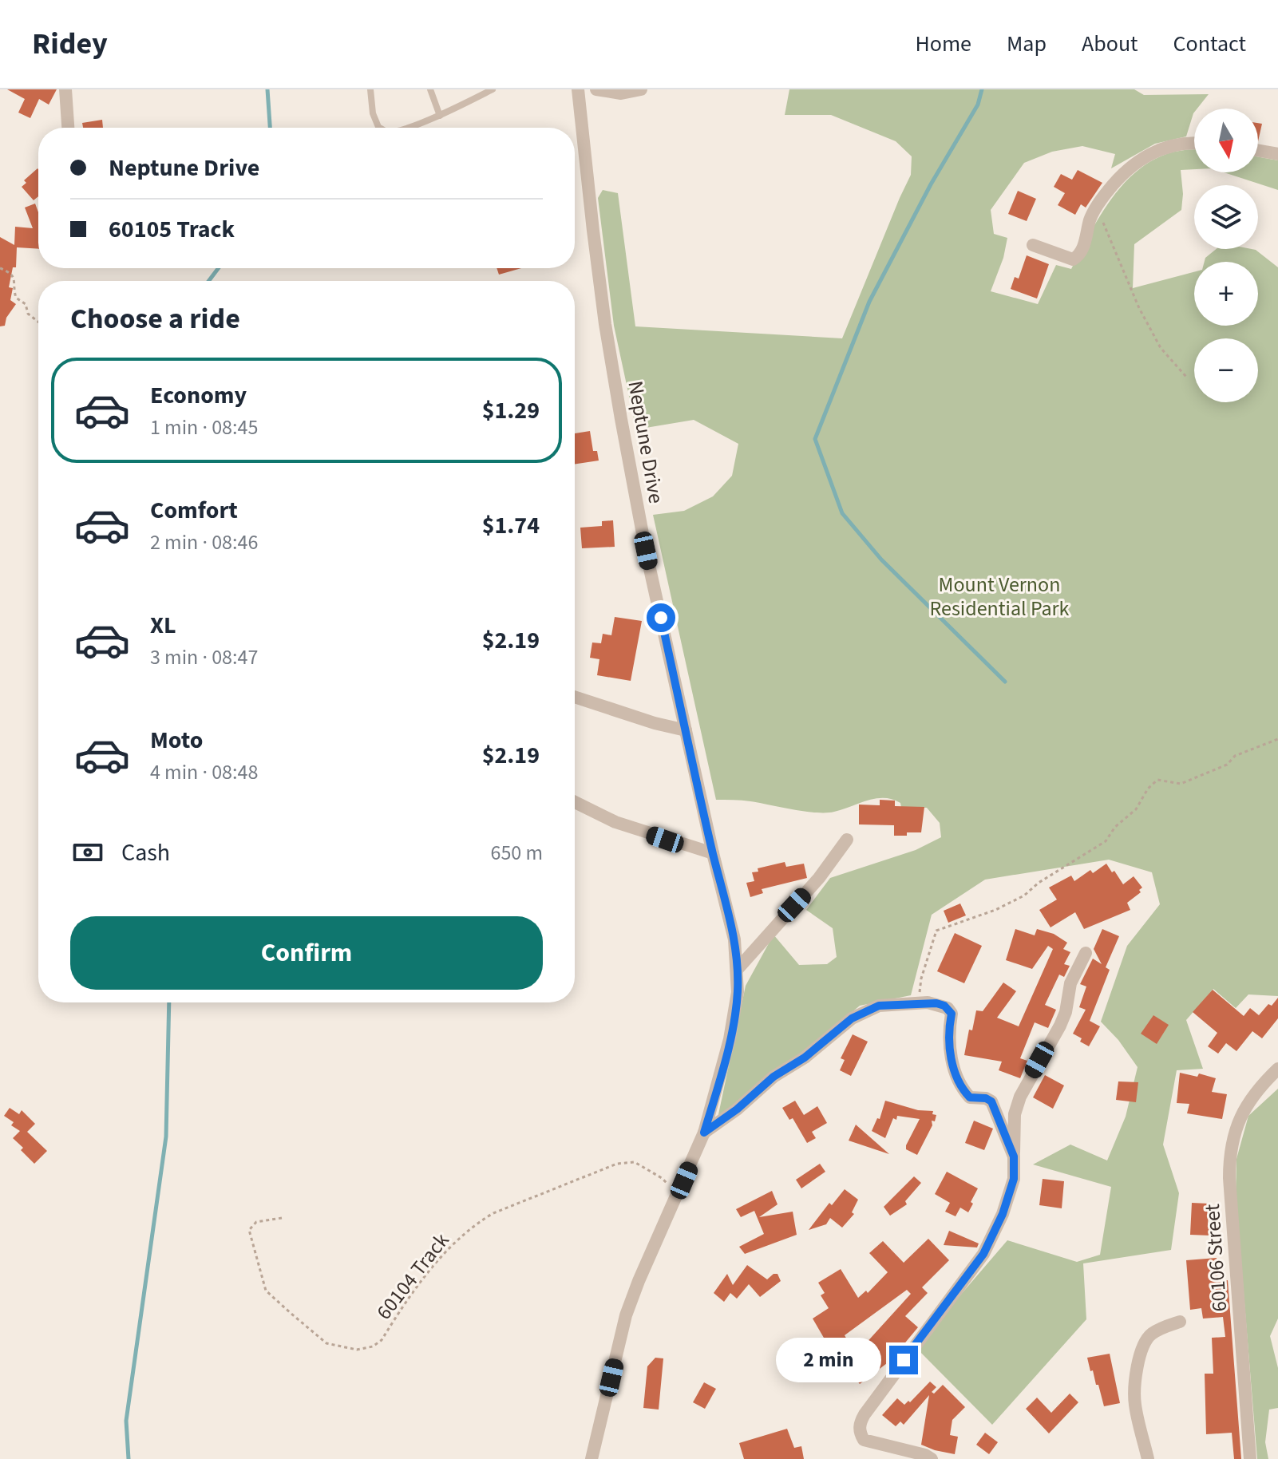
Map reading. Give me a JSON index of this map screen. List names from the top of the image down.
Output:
{
  "streets": {
    "street": ["Neptune Drive", "60106 Street"],
    "path": ["60104 Track"]
  },
  "crossings": [
    ["Neptune Drive", "60104 Track"]
  ],
  "parks": ["Mount Vernon Residential Park"],
  "north": "bottom",
  "page": {
    "header": "Ridey",
    "nav": [
      "Home",
      "Map",
      "About",
      "Contact"
    ],
    "map_buttons": ["+", "−"],
    "banner": ["Neptune Drive", "60105 Track"],
    "heading": "Choose a ride",
    "list": [
      {
        "name": "Economy",
        "note": "1 min · 08:45",
        "value": "$1.29"
      },
      {
        "name": "Comfort",
        "note": "2 min · 08:46",
        "value": "$1.74"
      },
      {
        "name": "XL",
        "note": "3 min · 08:47",
        "value": "$2.19"
      },
      {
        "name": "Moto",
        "note": "4 min · 08:48",
        "value": "$2.19"
      }
    ],
    "pay": ["Cash", "650 m"],
    "buttons": "Confirm",
    "bubble": "2 min"
  }
}
